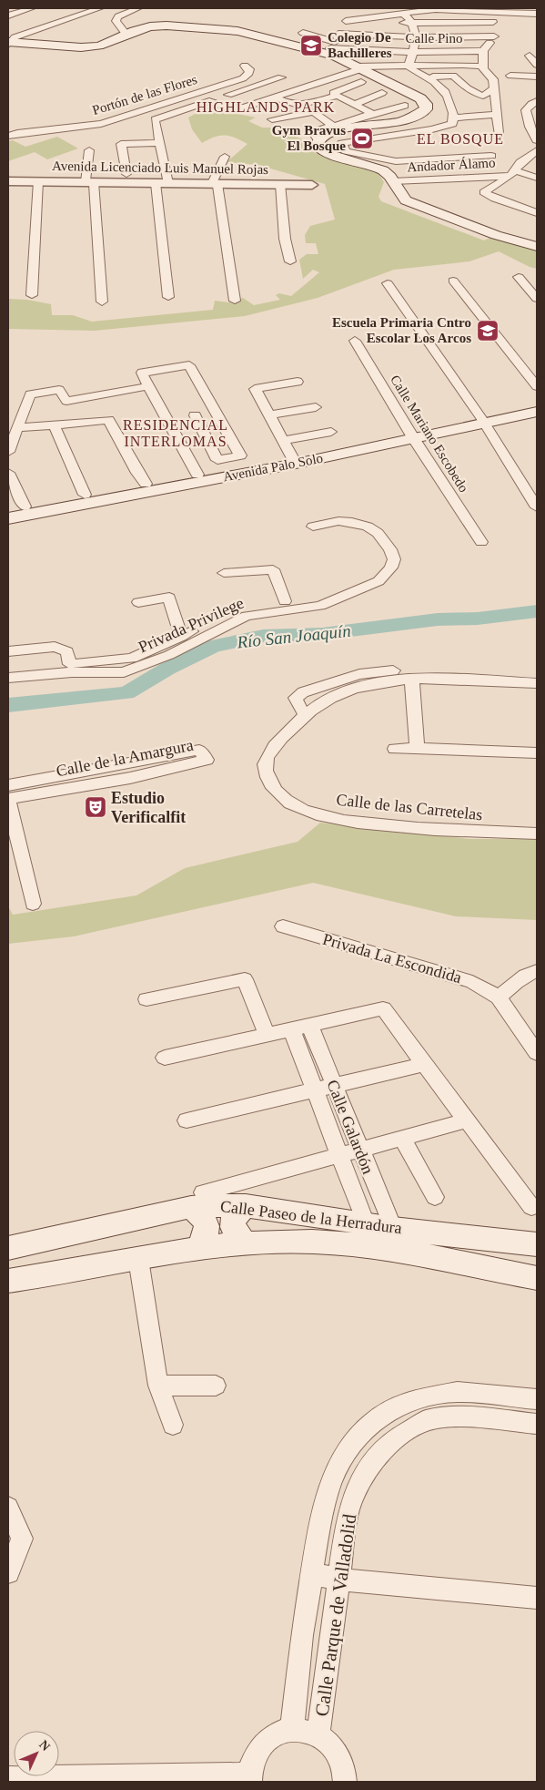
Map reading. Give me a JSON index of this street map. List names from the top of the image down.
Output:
{
  "streets": {
    "main road": ["Avenida Palo Solo", "Calle Paseo de la Herradura"],
    "street": [
      "Calle Pino",
      "Portón de las Flores",
      "Andador Álamo",
      "Avenida Licenciado Luis Manuel Rojas",
      "Calle Mariano Escobedo",
      "Privada Privilege",
      "Calle de la Amargura",
      "Calle de las Carretelas",
      "Privada La Escondida",
      "Calle Galardón",
      "Calle Parque de Valladolid"
    ]
  },
  "crossings": [
    ["Calle Mariano Escobedo", "Avenida Palo Solo"],
    ["Calle Galardón", "Calle Paseo de la Herradura"]
  ],
  "districts": ["HIGHLANDS PARK", "EL BOSQUE", "RESIDENCIAL INTERLOMAS"],
  "water": ["Río San Joaquín"],
  "places": {
    "school or university": ["Colegio De Bachilleres", "Escuela Primaria Cntro Escolar Los Arcos"],
    "sports": ["Gym Bravus El Bosque"],
    "theatre": ["Estudio Verificalfit"]
  },
  "north": "top right"
}
